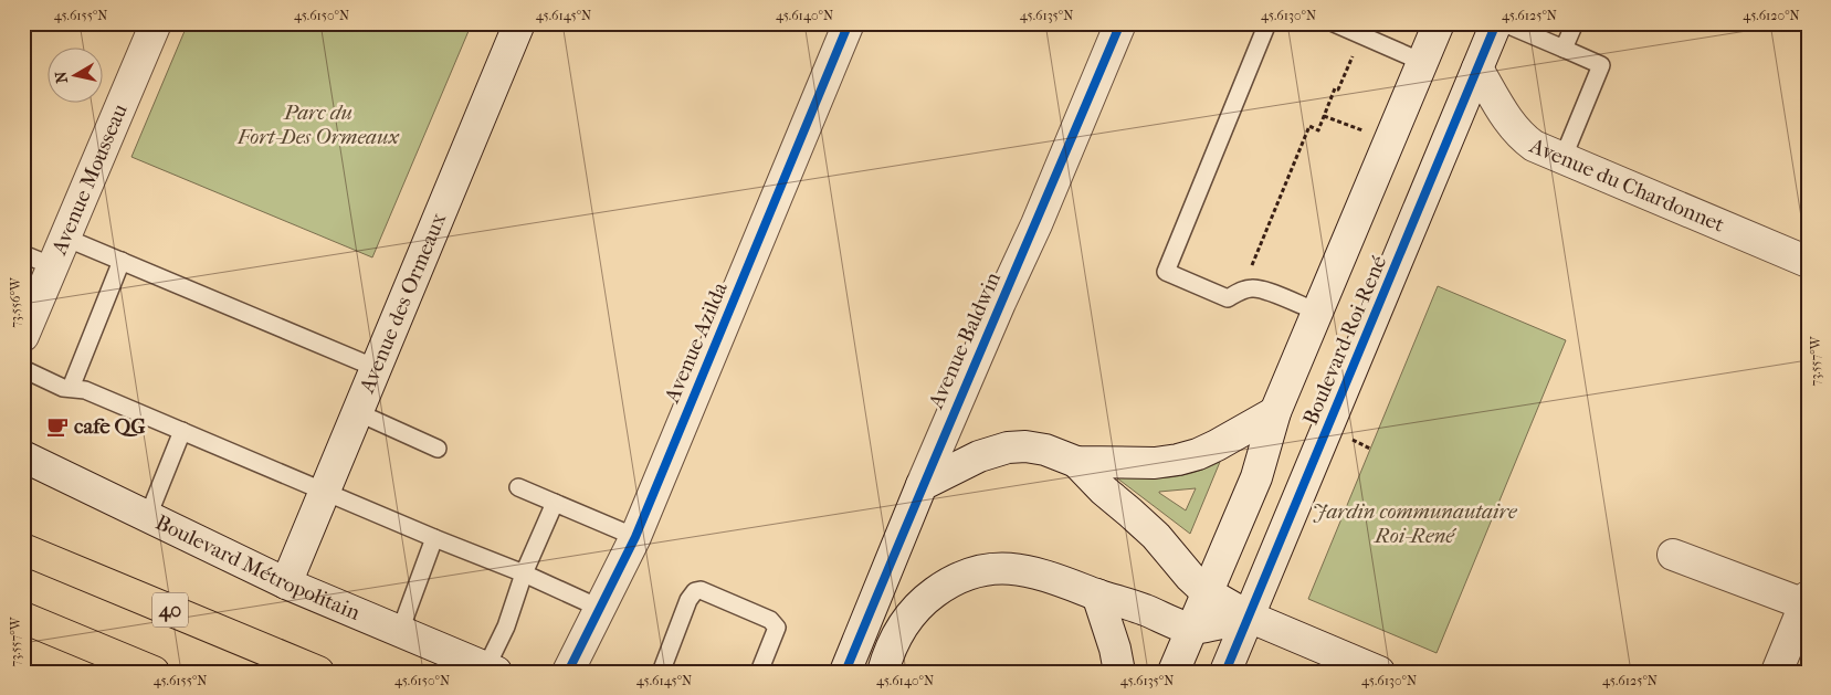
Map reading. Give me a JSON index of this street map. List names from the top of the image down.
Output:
{
  "streets": {
    "highway": ["40"],
    "street": [
      "Avenue Mousseau",
      "Avenue du Chardonnet",
      "Avenue des Ormeaux",
      "Avenue Baldwin",
      "Boulevard Roi-René",
      "Avenue Azilda",
      "Boulevard Métropolitain"
    ]
  },
  "crossings": [
    ["Avenue du Chardonnet", "Boulevard Roi-René"],
    ["Avenue des Ormeaux", "Boulevard Métropolitain"]
  ],
  "parks": ["Parc du Fort-Des Ormeaux", "Jardin communautaire Roi-René"],
  "places": {
    "cafe": ["cafe QG"]
  },
  "north": "left",
  "coordinates": [
    "45.6155°N",
    "45.6150°N",
    "45.6145°N",
    "45.6140°N",
    "45.6135°N",
    "45.6130°N",
    "45.6125°N",
    "45.6120°N",
    "73.556°W",
    "73.557°W"
  ]
}
